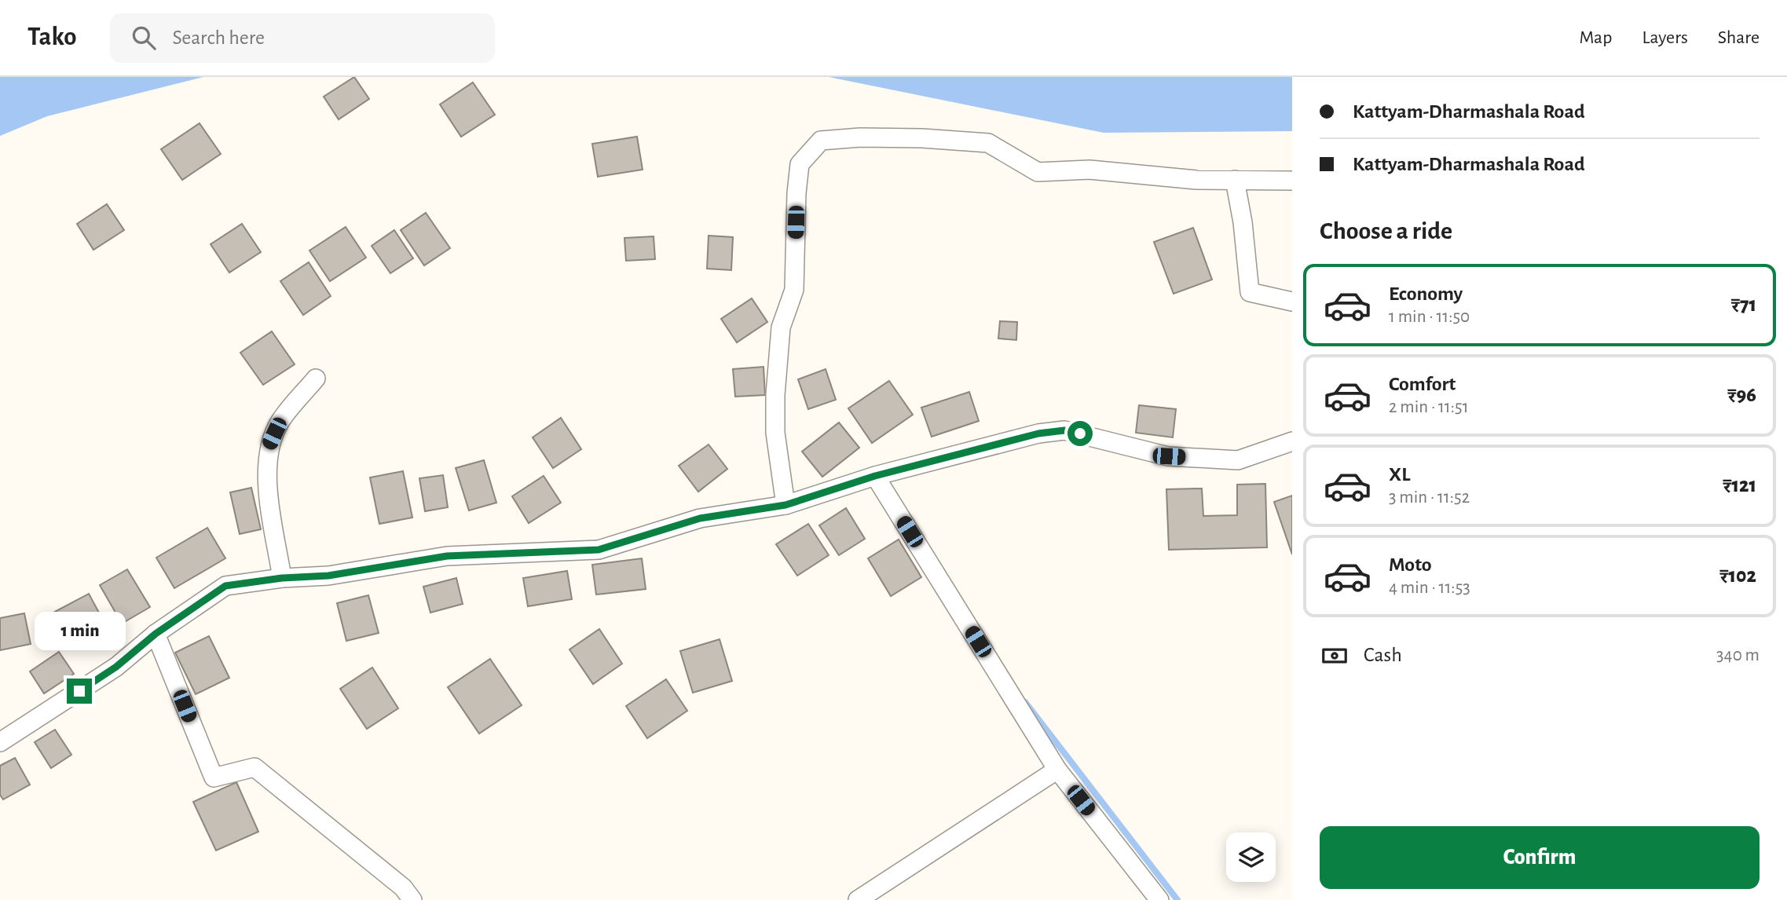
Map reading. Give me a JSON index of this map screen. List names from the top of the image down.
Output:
{
  "page": {
    "header": "Tako",
    "search": "Search here",
    "nav": ["Map", "Layers", "Share"],
    "banner": ["Kattyam-Dharmashala Road", "Kattyam-Dharmashala Road"],
    "heading": "Choose a ride",
    "list": [
      {
        "name": "Economy",
        "note": "1 min · 11:50",
        "value": "₹71"
      },
      {
        "name": "Comfort",
        "note": "2 min · 11:51",
        "value": "₹96"
      },
      {
        "name": "XL",
        "note": "3 min · 11:52",
        "value": "₹121"
      },
      {
        "name": "Moto",
        "note": "4 min · 11:53",
        "value": "₹102"
      }
    ],
    "bubble": "1 min",
    "pay": ["Cash", "340 m"],
    "buttons": "Confirm"
  }
}
